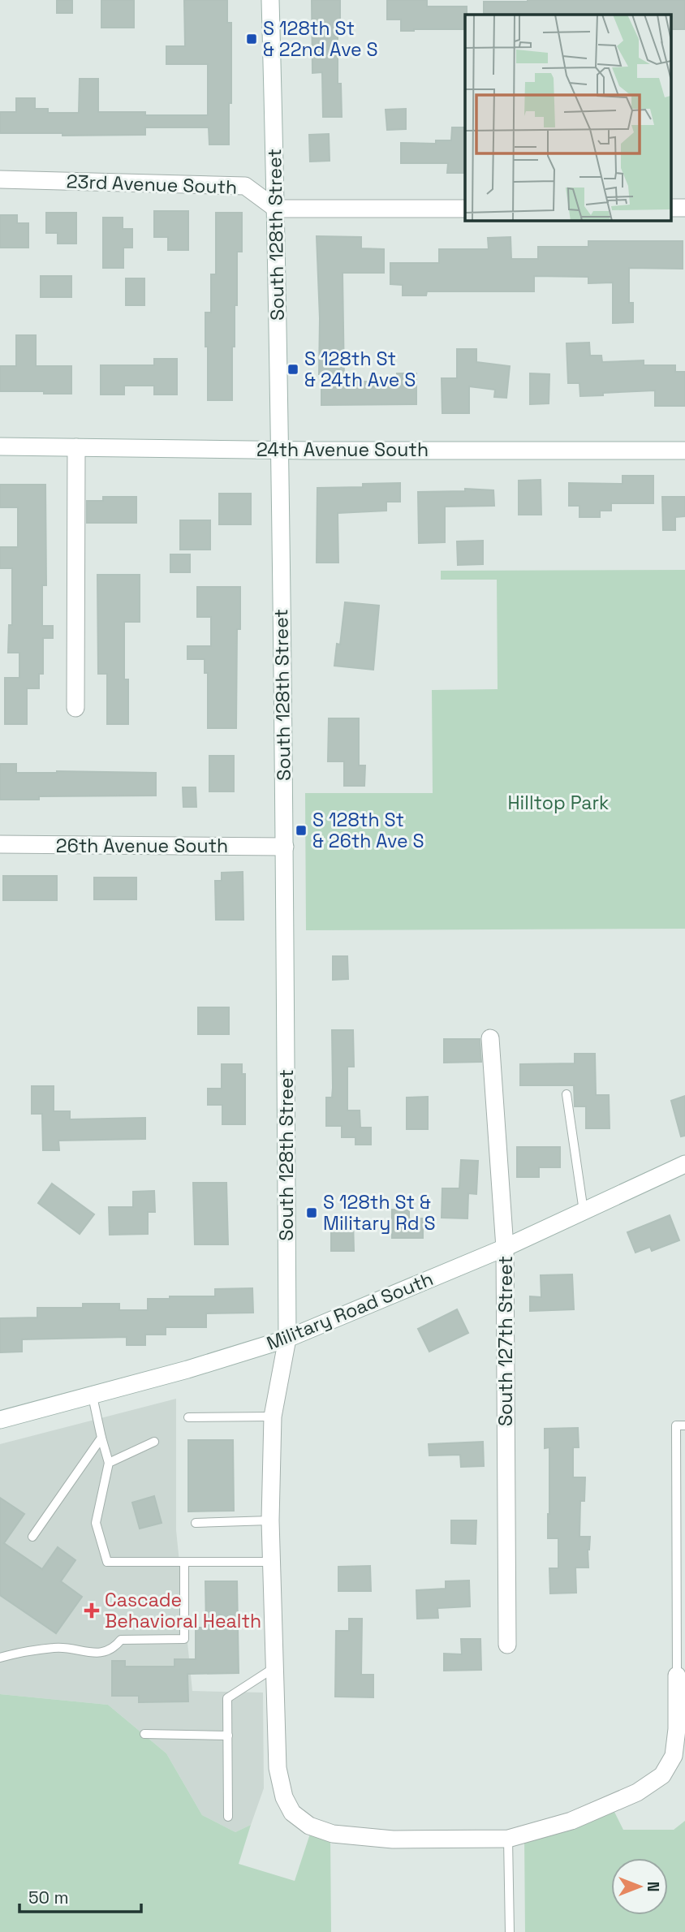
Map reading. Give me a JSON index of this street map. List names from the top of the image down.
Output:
{
  "streets": {
    "street": [
      "23rd Avenue South",
      "South 128th Street",
      "24th Avenue South",
      "26th Avenue South",
      "Military Road South",
      "South 127th Street"
    ]
  },
  "crossings": [
    ["23rd Avenue South", "South 128th Street"],
    ["South 128th Street", "24th Avenue South"],
    ["South 128th Street", "26th Avenue South"],
    ["South 128th Street", "Military Road South"],
    ["Military Road South", "South 127th Street"]
  ],
  "parks": ["Hilltop Park"],
  "places": {
    "transit": [
      "S 128th St & 22nd Ave S",
      "S 128th St & 24th Ave S",
      "S 128th St & 26th Ave S",
      "S 128th St & Military Rd S"
    ],
    "health": ["Cascade Behavioral Health"]
  },
  "scale_bar": "50 m",
  "north": "right"
}
